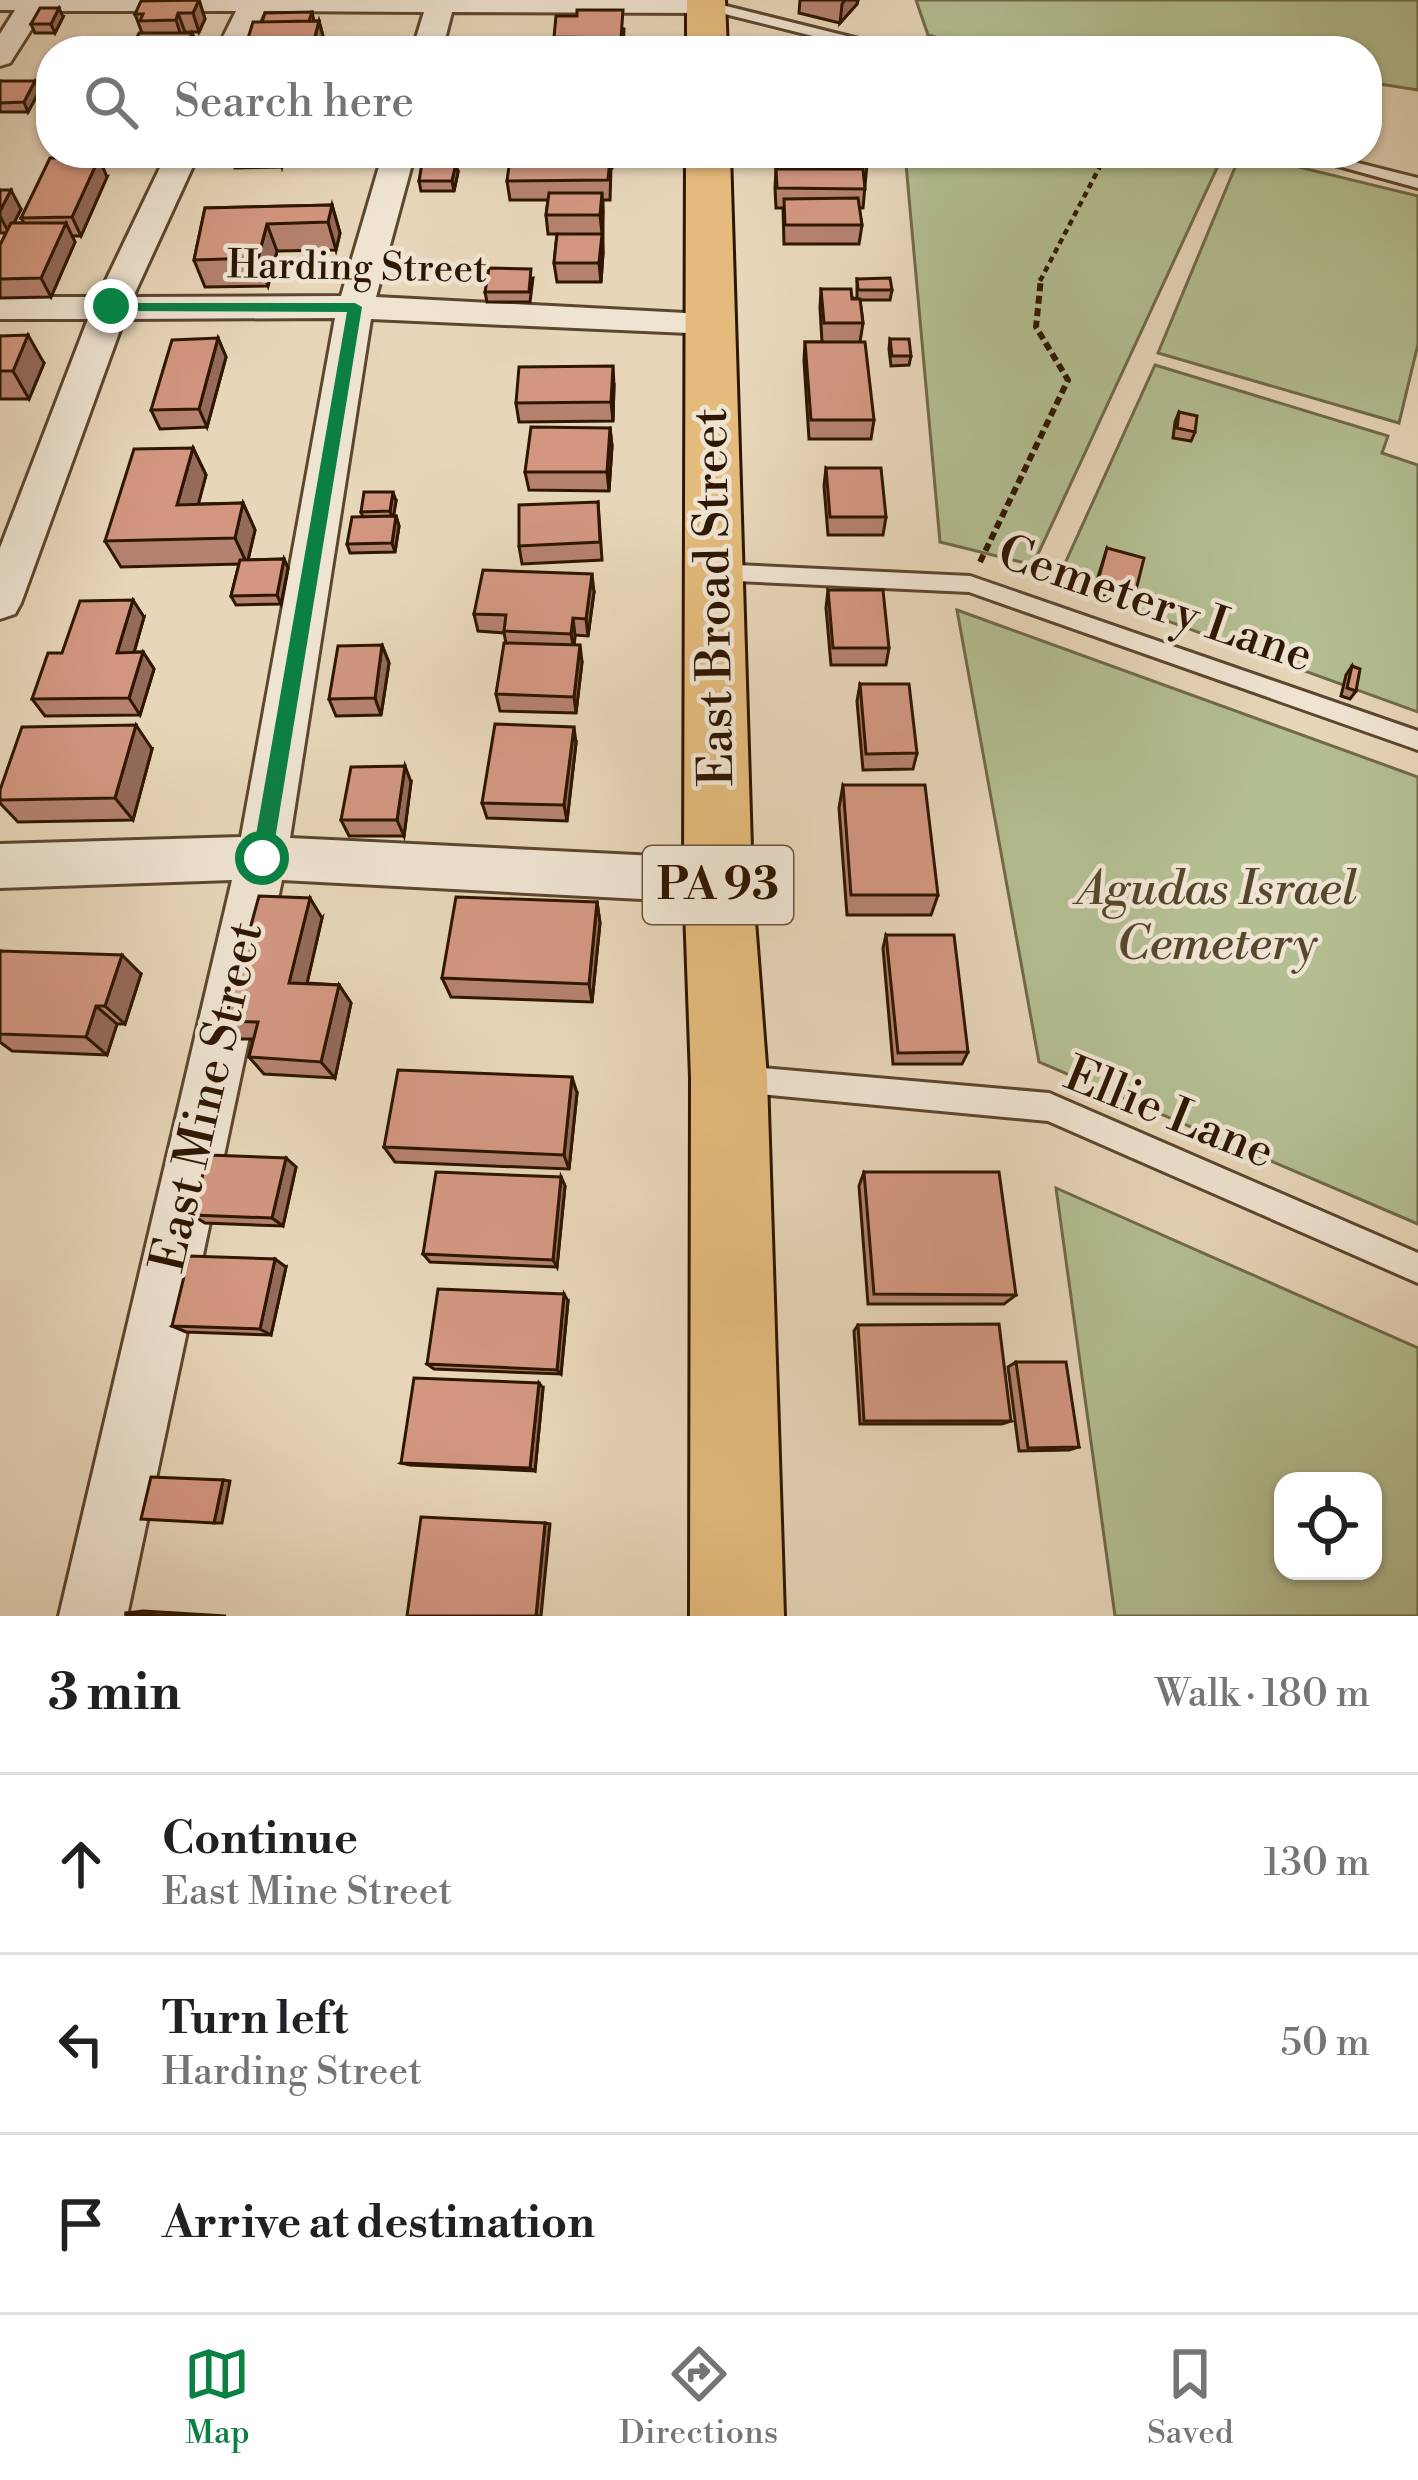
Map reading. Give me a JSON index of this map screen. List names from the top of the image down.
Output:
{
  "streets": {
    "highway": ["East Broad Street", "PA 93"],
    "street": ["Harding Street", "East Mine Street"],
    "lane": ["Cemetery Lane", "Ellie Lane"]
  },
  "crossings": [
    ["Harding Street", "East Broad Street"],
    ["Harding Street", "East Mine Street"],
    ["East Broad Street", "Cemetery Lane"],
    ["East Broad Street", "Ellie Lane"]
  ],
  "parks": ["Agudas Israel Cemetery"],
  "page": {
    "search": "Search here",
    "heading": ["3 min", "Walk · 180 m"],
    "list": [
      ["Continue", "East Mine Street", "130 m"],
      ["Turn left", "Harding Street", "50 m"],
      "Arrive at destination"
    ],
    "nav": ["Map", "Directions", "Saved"]
  }
}
